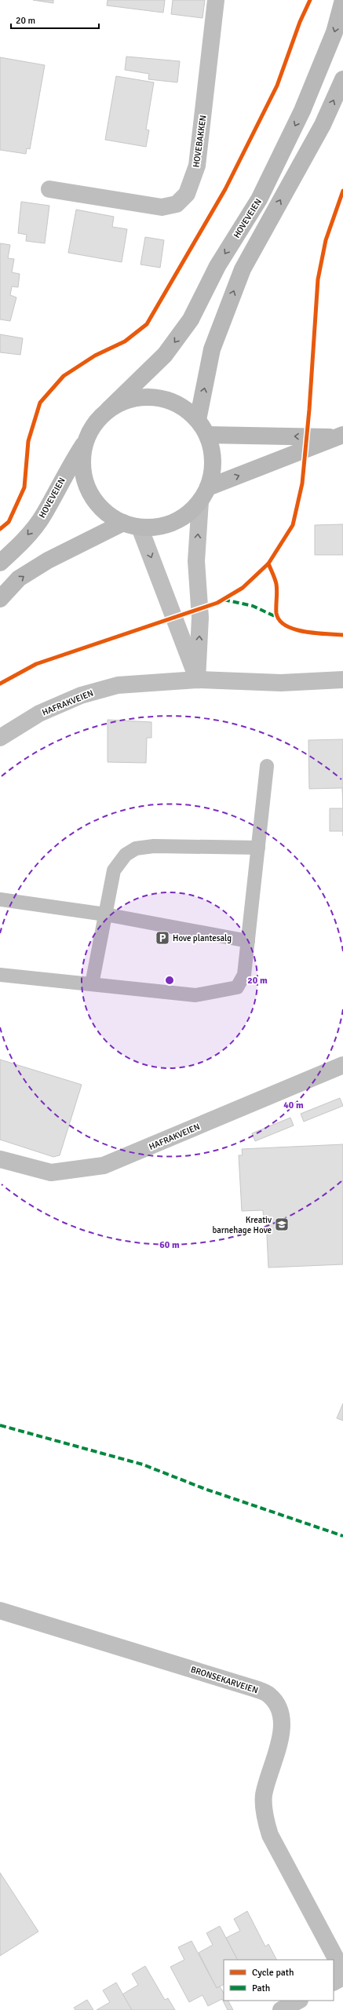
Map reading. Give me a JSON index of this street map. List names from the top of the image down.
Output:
{
  "streets": {
    "main road": ["HOVEVEIEN"],
    "street": ["HOVEBAKKEN", "HAFRAKVEIEN", "BRONSEKARVEIEN"]
  },
  "places": {
    "parking": ["Hove plantesalg"],
    "school or university": ["Kreativ barnehage Hove"]
  },
  "legend": ["Cycle path", "Path"],
  "scale_bar": "20 m",
  "rings": ["20 m", "40 m", "60 m"]
}
